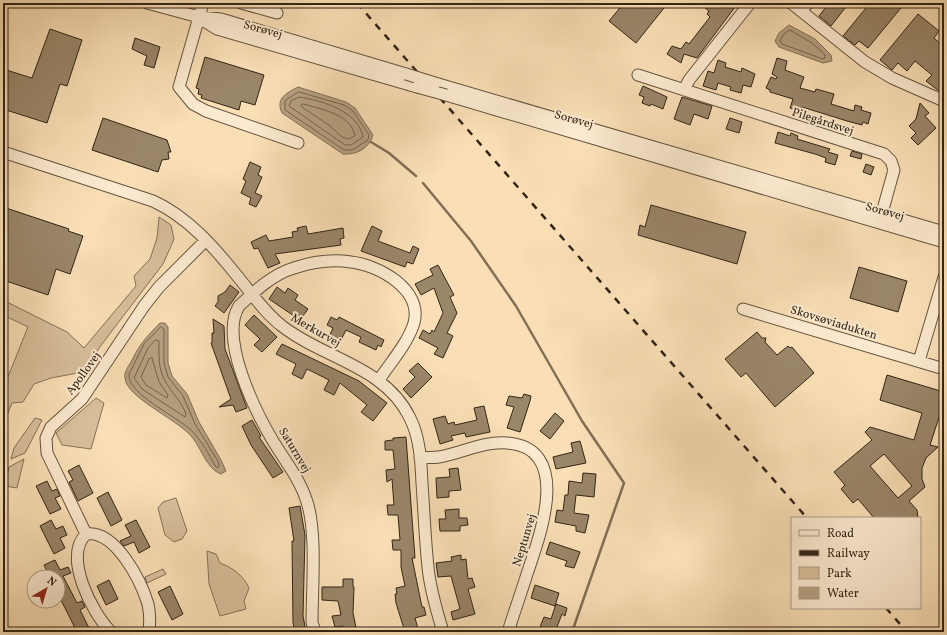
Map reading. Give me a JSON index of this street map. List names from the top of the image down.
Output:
{
  "streets": {
    "street": [
      "Sorøvej",
      "Pilegårdsvej",
      "Skovsøviadukten",
      "Merkurvej",
      "Apollovej",
      "Saturnvej",
      "Neptunvej"
    ]
  },
  "crossings": [
    ["Sorøvej", "Pilegårdsvej"],
    ["Merkurvej", "Apollovej"],
    ["Merkurvej", "Saturnvej"],
    ["Merkurvej", "Neptunvej"]
  ],
  "legend": [
    "Road",
    "Railway",
    "Park",
    "Water"
  ],
  "north": "top right"
}
